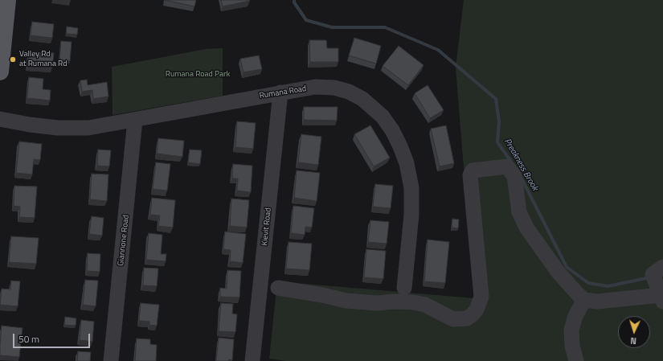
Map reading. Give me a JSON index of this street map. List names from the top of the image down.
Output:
{
  "streets": {
    "street": ["Rumana Road", "Kievit Road", "Giannone Road"]
  },
  "crossings": [
    ["Rumana Road", "Kievit Road"],
    ["Rumana Road", "Giannone Road"]
  ],
  "water": ["Preakness Brook"],
  "parks": ["Rumana Road Park"],
  "places": ["Valley Rd at Rumana Rd"],
  "scale_bar": "50 m",
  "north": "bottom"
}
